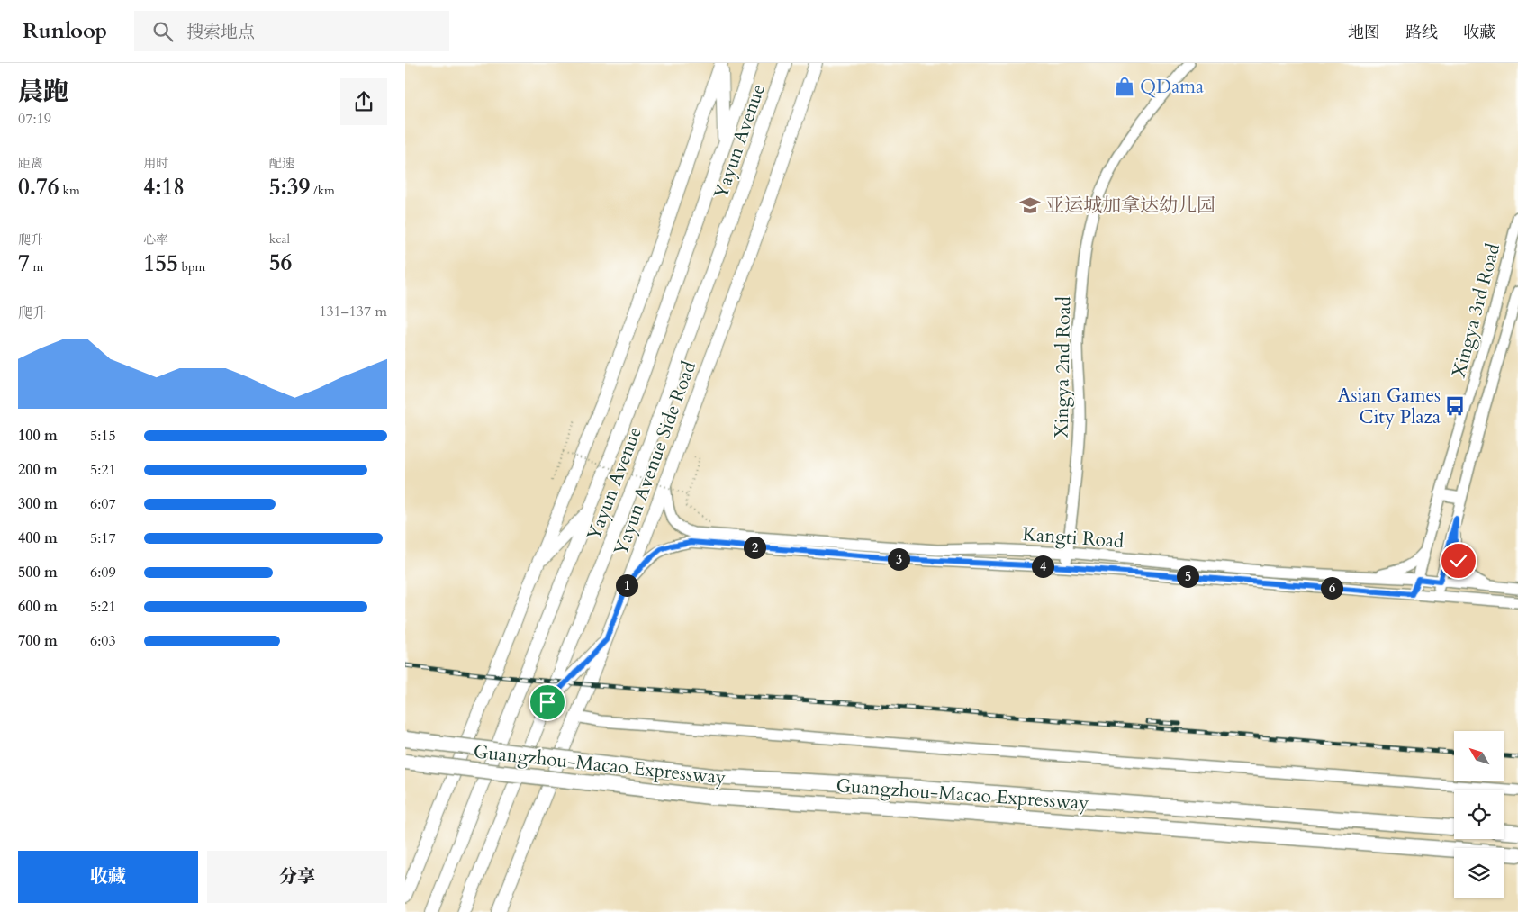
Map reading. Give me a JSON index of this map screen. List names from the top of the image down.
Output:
{
  "streets": {
    "highway": ["Guangzhou-Macao Expressway"],
    "main road": ["Yayun Avenue", "Yayun Avenue Side Road"],
    "street": ["Xingya 3rd Road", "Xingya 2nd Road", "Kangti Road"]
  },
  "crossings": [
    ["Xingya 3rd Road", "Kangti Road"],
    ["Xingya 2nd Road", "Kangti Road"],
    ["Yayun Avenue Side Road", "Kangti Road"]
  ],
  "places": {
    "shop": ["QDama"],
    "school or university": ["亚运城加拿达幼儿园"],
    "bus stop": ["Asian Games City Plaza"]
  },
  "north": "top left",
  "page": {
    "header": "Runloop",
    "search": "搜索地点",
    "nav": ["地图", "路线", "收藏"],
    "heading": ["晨跑", "07:19"],
    "stats": [
      ["距离", "0.76 km"],
      ["用时", "4:18"],
      ["配速", "5:39 /km"],
      ["爬升", "7 m"],
      ["心率", "155 bpm"],
      ["kcal", "56"]
    ],
    "chart": ["爬升", "131–137 m"],
    "list": [
      {
        "name": "100 m",
        "note": "5:15"
      },
      {
        "name": "200 m",
        "note": "5:21"
      },
      {
        "name": "300 m",
        "note": "6:07"
      },
      {
        "name": "400 m",
        "note": "5:17"
      },
      {
        "name": "500 m",
        "note": "6:09"
      },
      {
        "name": "600 m",
        "note": "5:21"
      },
      {
        "name": "700 m",
        "note": "6:03"
      }
    ],
    "pins": [
      "2",
      "3",
      "4",
      "5",
      "1",
      "6"
    ],
    "buttons": ["收藏", "分享"]
  }
}
